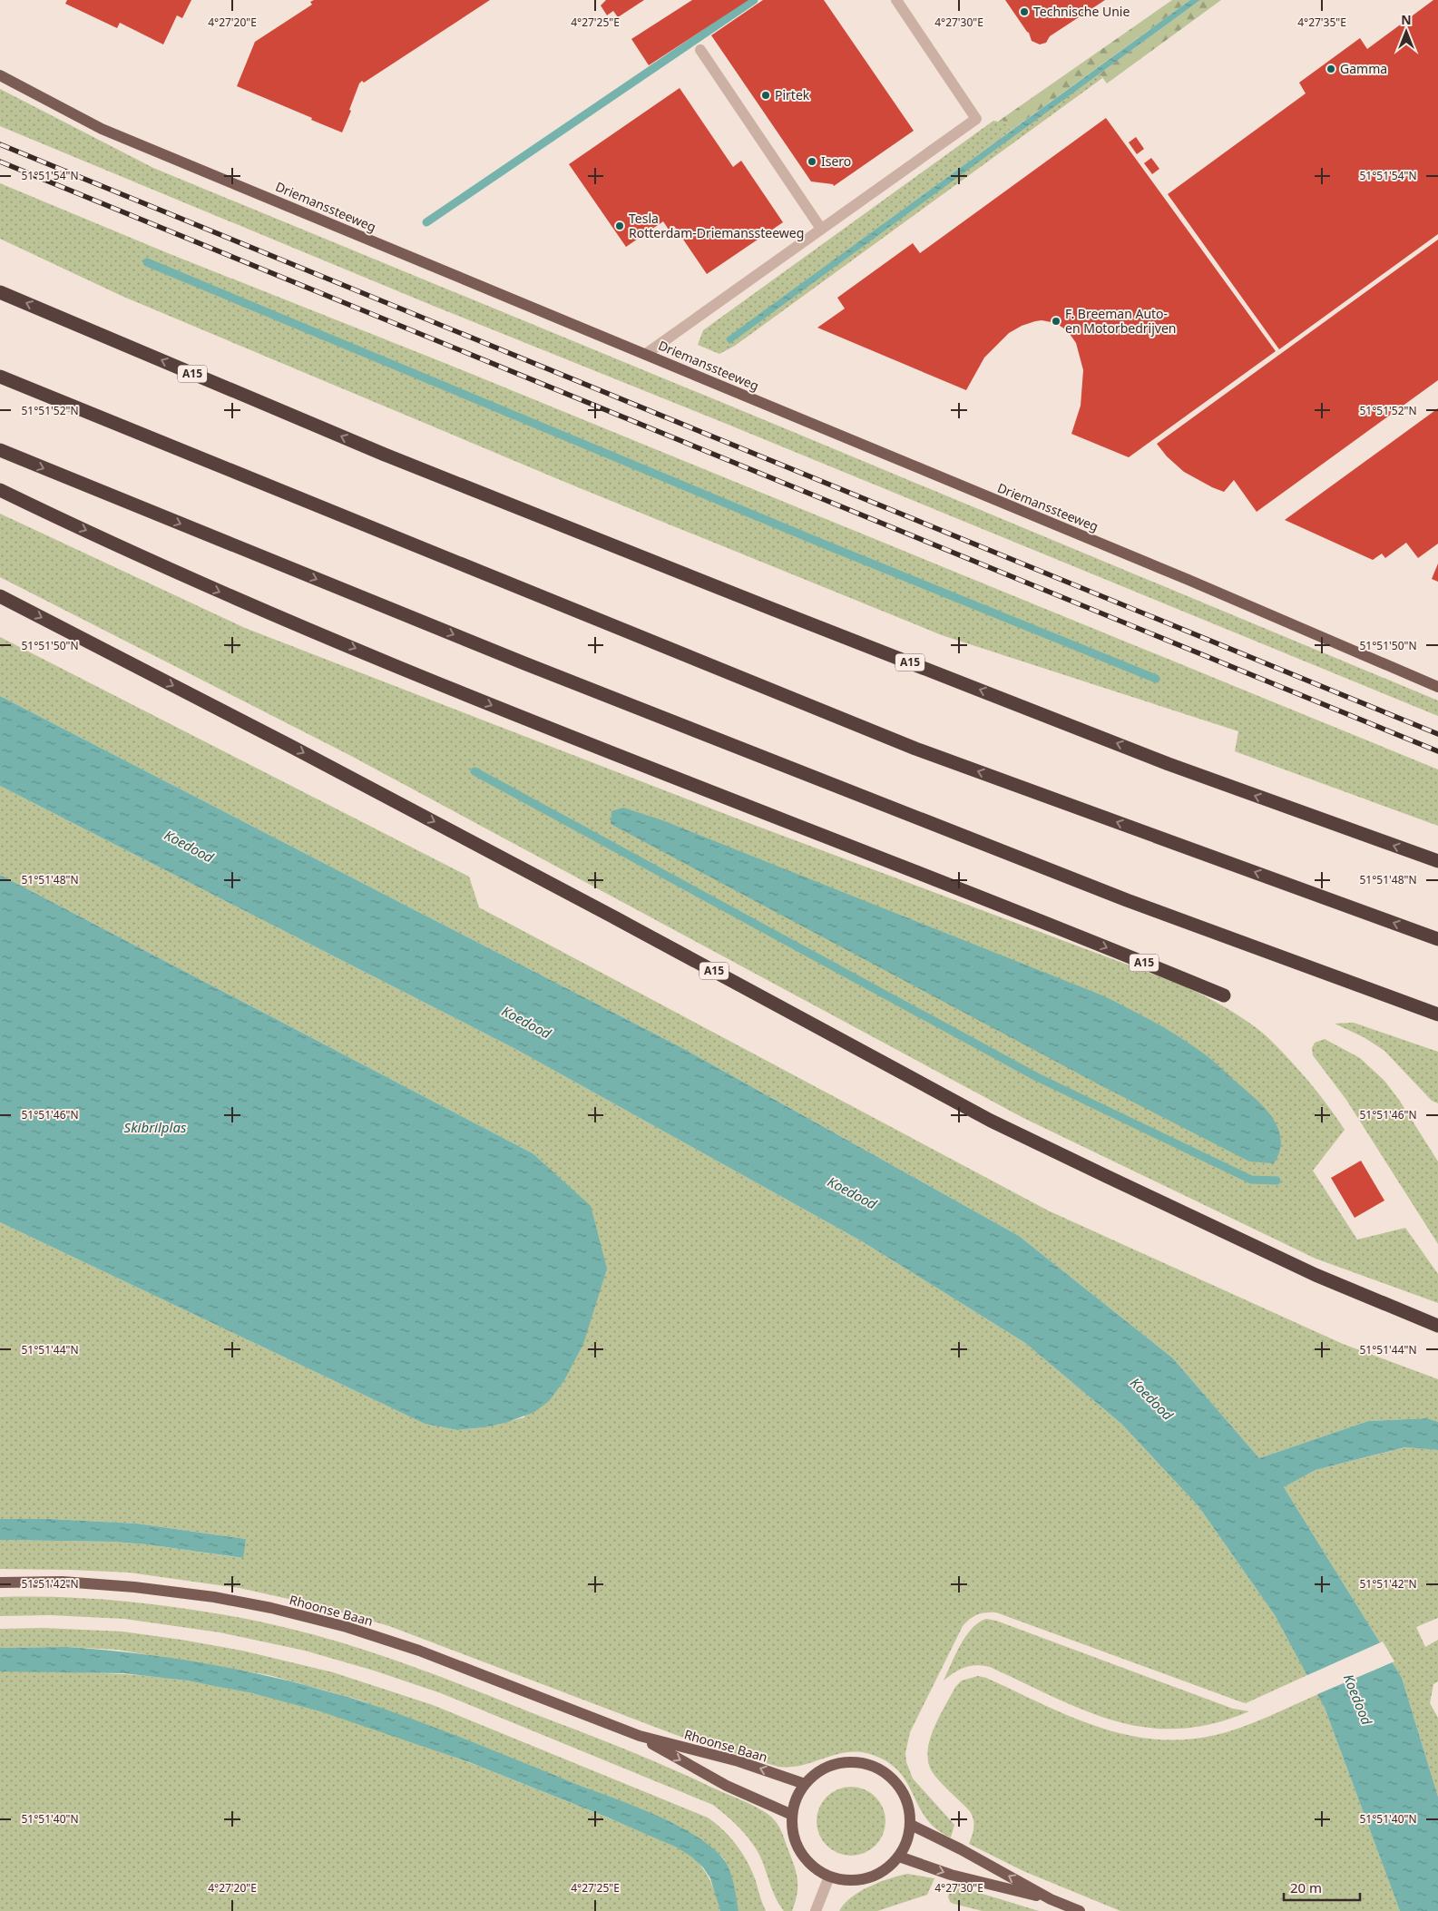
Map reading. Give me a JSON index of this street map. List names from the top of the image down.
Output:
{
  "streets": {
    "highway": ["A15"],
    "main road": ["Driemanssteeweg", "Rhoonse Baan"]
  },
  "water": ["Koedood", "Skibrilplas"],
  "places": [
    "Technische Unie",
    "Gamma",
    "Pirtek",
    "Isero",
    "Tesla Rotterdam-Driemanssteeweg",
    "F. Breeman Auto- en Motorbedrijven"
  ],
  "scale_bar": "20 m",
  "north": "top",
  "coordinates": [
    "4°27'20\"E",
    "4°27'25\"E",
    "4°27'30\"E",
    "4°27'35\"E",
    "51°51'54\"N",
    "51°51'52\"N",
    "51°51'50\"N",
    "51°51'48\"N",
    "51°51'46\"N",
    "51°51'44\"N",
    "51°51'42\"N",
    "51°51'40\"N"
  ]
}
